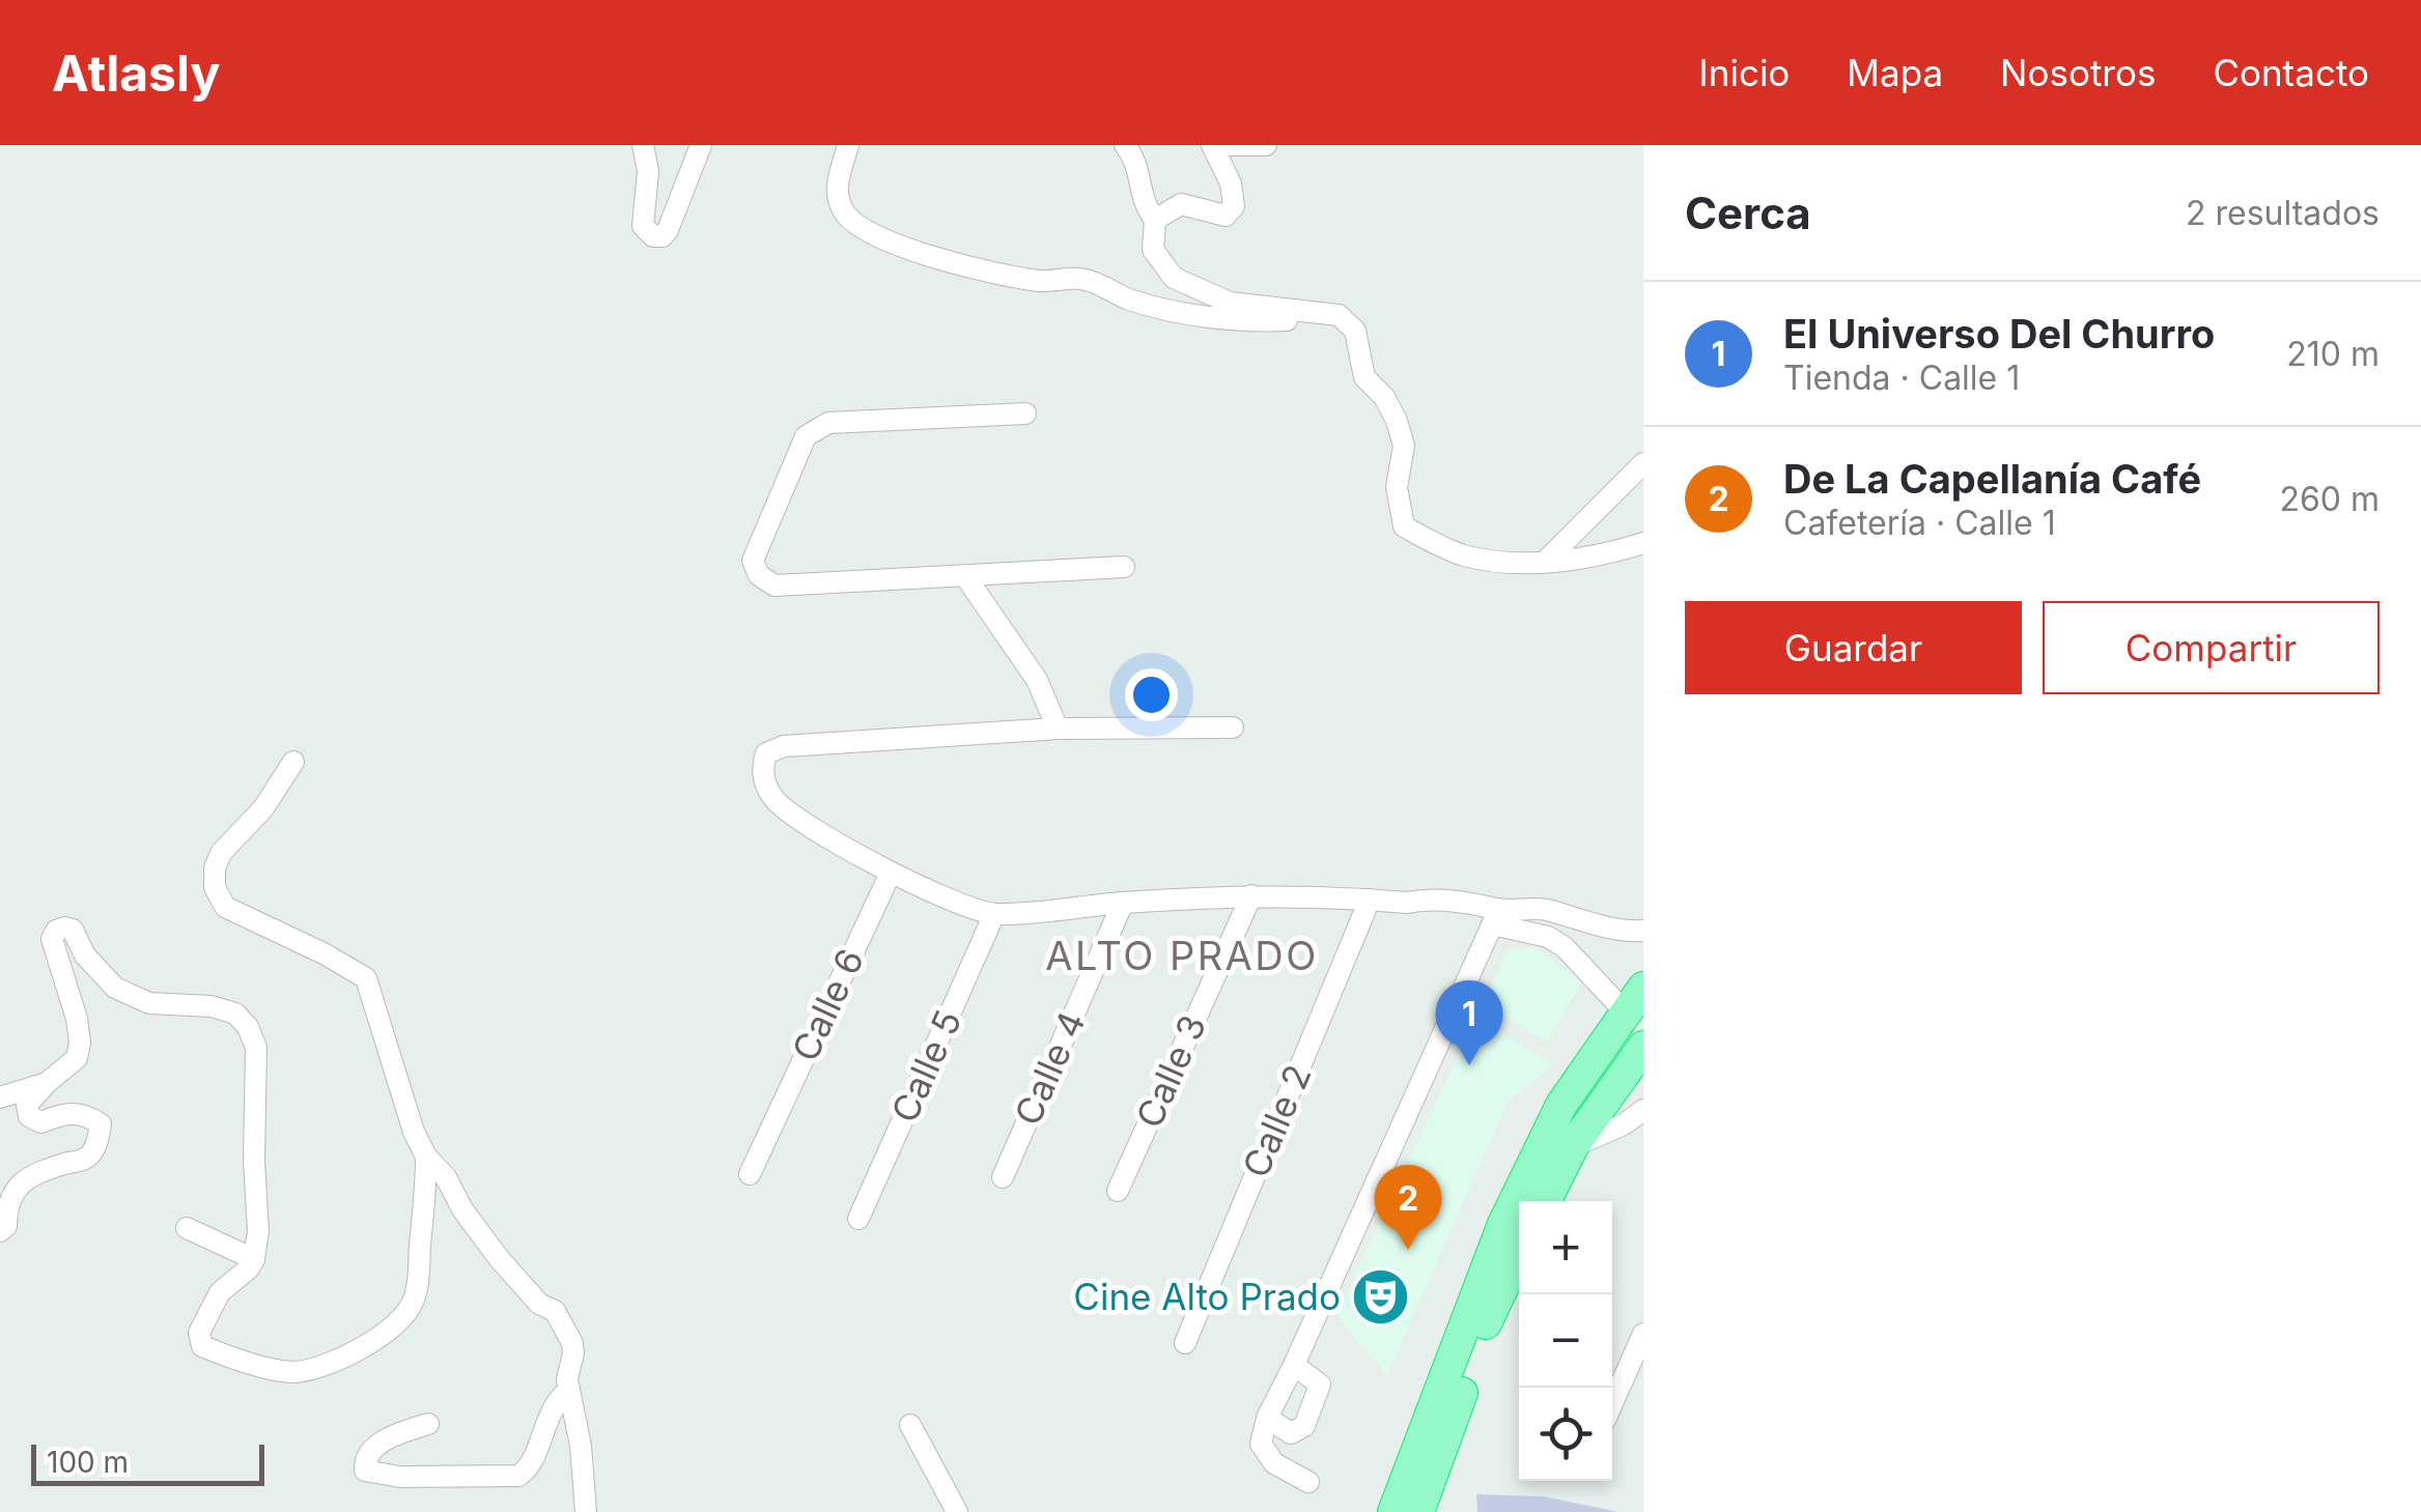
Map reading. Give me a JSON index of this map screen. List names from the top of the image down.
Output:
{
  "streets": {
    "street": [
      "Calle 6",
      "Calle 5",
      "Calle 4",
      "Calle 3",
      "Calle 2"
    ]
  },
  "districts": ["ALTO PRADO"],
  "places": {
    "theatre": ["Cine Alto Prado"]
  },
  "scale_bar": "100 m",
  "page": {
    "header": "Atlasly",
    "nav": [
      "Inicio",
      "Mapa",
      "Nosotros",
      "Contacto"
    ],
    "heading": ["Cerca", "2 resultados"],
    "list": [
      {
        "mark": "1",
        "name": "El Universo Del Churro",
        "note": "Tienda · Calle 1",
        "value": "210 m"
      },
      {
        "mark": "2",
        "name": "De La Capellanía Café",
        "note": "Cafetería · Calle 1",
        "value": "260 m"
      }
    ],
    "buttons": ["Guardar", "Compartir"],
    "pins": ["1", "2"],
    "map_buttons": ["+", "−"],
    "scale": "100 m"
  }
}
